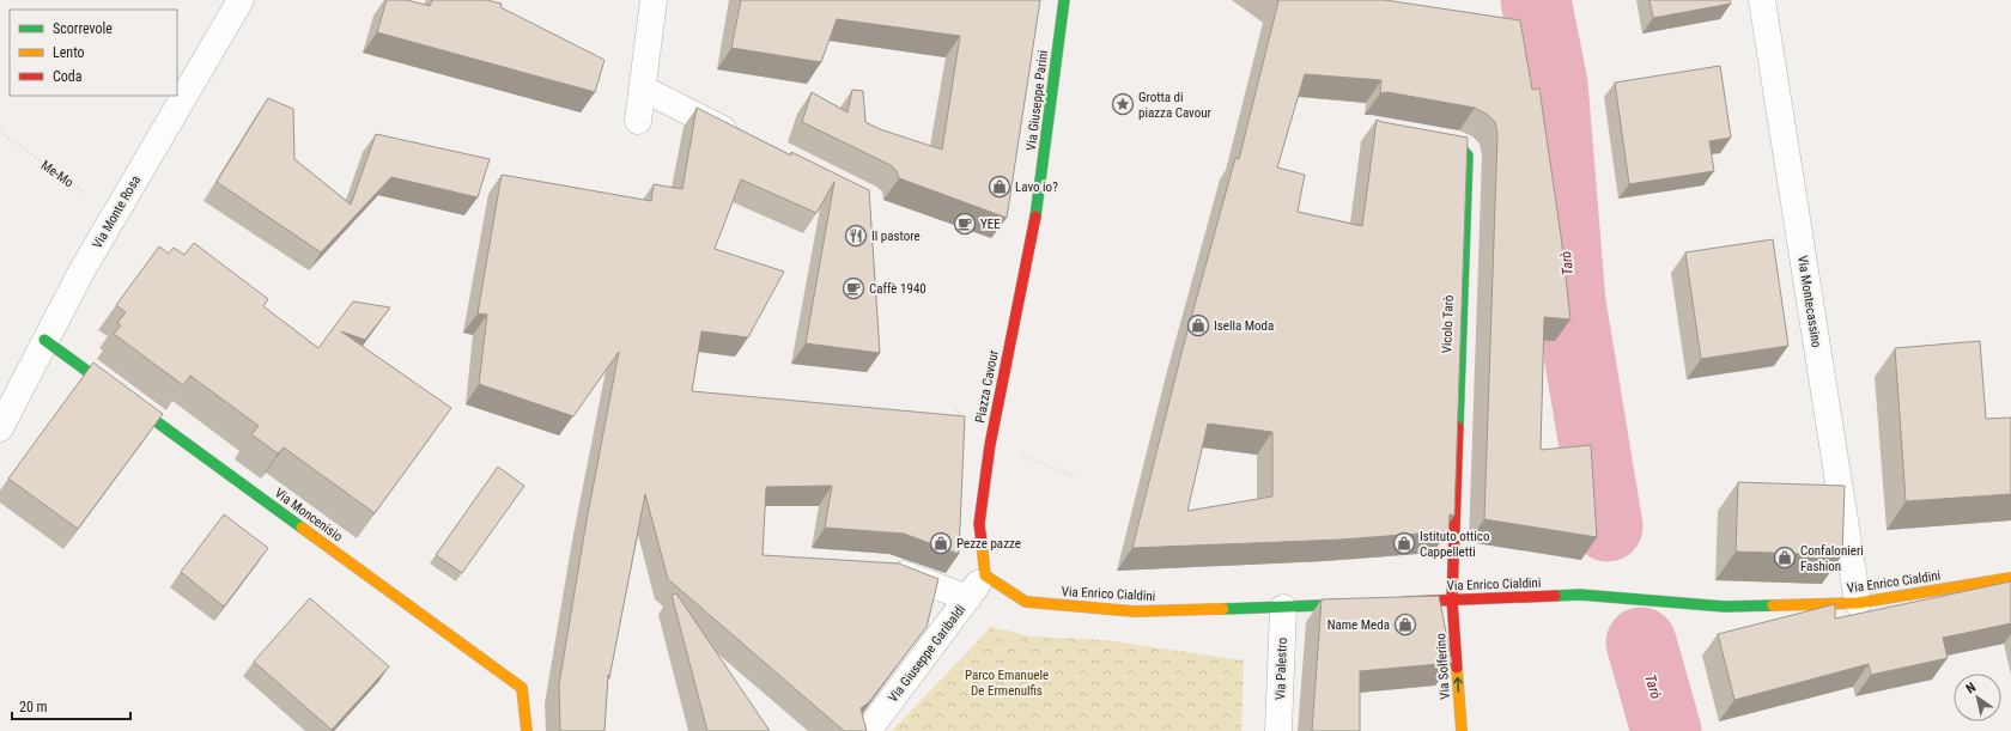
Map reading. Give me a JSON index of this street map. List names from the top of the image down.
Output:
{
  "streets": {
    "street": [
      "Via Giuseppe Parini",
      "Via Monte Rosa",
      "Via Montecassino",
      "Vicolo Tarò",
      "Piazza Cavour",
      "Via Moncenisio",
      "Via Enrico Cialdini",
      "Via Giuseppe Garibaldi",
      "Via Solferino",
      "Via Palestro"
    ],
    "path": ["Me-Mo"]
  },
  "crossings": [
    ["Via Giuseppe Parini", "Piazza Cavour"],
    ["Me-Mo", "Via Monte Rosa"],
    ["Via Monte Rosa", "Via Moncenisio"],
    ["Via Montecassino", "Via Enrico Cialdini"],
    ["Vicolo Tarò", "Via Enrico Cialdini"],
    ["Vicolo Tarò", "Via Solferino"],
    ["Piazza Cavour", "Via Enrico Cialdini"],
    ["Piazza Cavour", "Via Giuseppe Garibaldi"],
    ["Via Enrico Cialdini", "Via Giuseppe Garibaldi"],
    ["Via Enrico Cialdini", "Via Solferino"],
    ["Via Enrico Cialdini", "Via Palestro"]
  ],
  "one_way": ["Via Solferino"],
  "water": ["Tarò"],
  "parks": ["Parco Emanuele De Ermenulfis"],
  "places": {
    "place": ["Grotta di piazza Cavour"],
    "shop": [
      "Lavo io?",
      "Isella Moda",
      "Pezze pazze",
      "Istituto ottico Cappelletti",
      "Confalonieri Fashion",
      "Name Meda"
    ],
    "cafe": ["YEE", "Caffè 1940"],
    "restaurant": ["Il pastore"]
  },
  "legend": ["Scorrevole", "Lento", "Coda"],
  "scale_bar": "20 m",
  "north": "top left"
}
